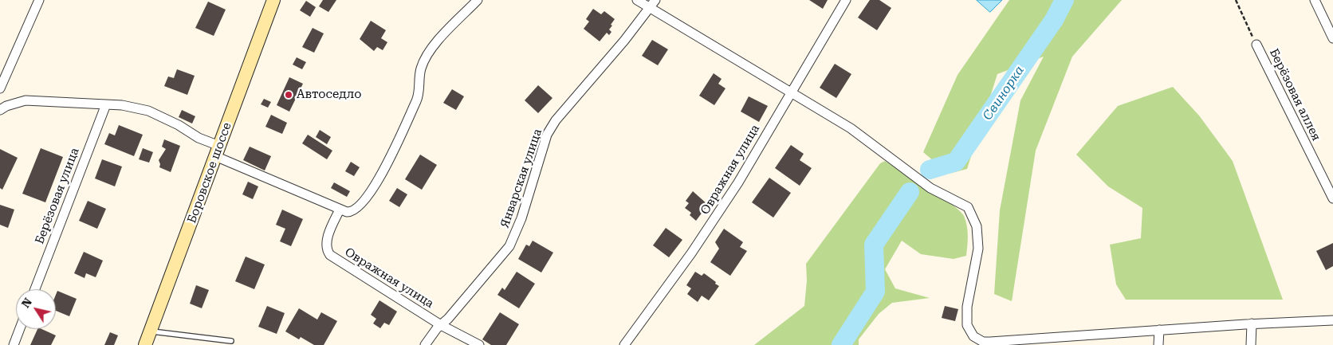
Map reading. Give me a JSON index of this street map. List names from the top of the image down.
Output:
{
  "streets": {
    "main road": ["Боровское шоссе"],
    "street": [
      "Берёзовая аллея",
      "Овражная улица",
      "Январская улица",
      "Берёзовая улица"
    ]
  },
  "crossings": [
    ["Овражная улица", "Январская улица"]
  ],
  "water": ["Свинорка"],
  "places": ["Автоседло"],
  "north": "top left"
}
